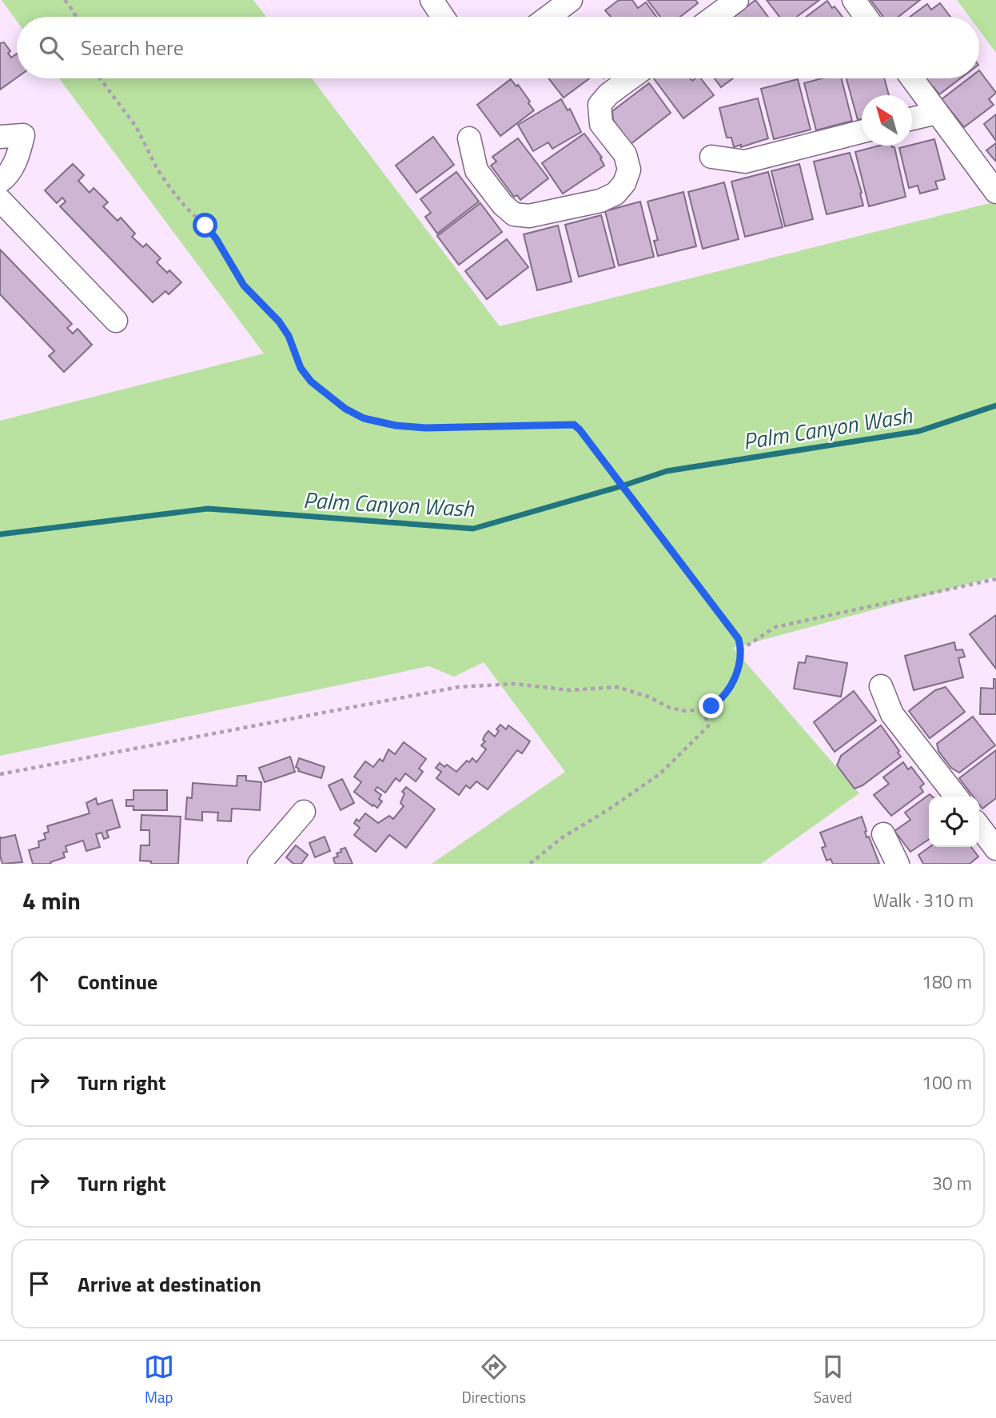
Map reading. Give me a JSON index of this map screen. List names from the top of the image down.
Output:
{
  "water": ["Palm Canyon Wash"],
  "north": "top left",
  "page": {
    "search": "Search here",
    "heading": ["4 min", "Walk · 310 m"],
    "list": [
      ["Continue", "180 m"],
      ["Turn right", "100 m"],
      ["Turn right", "30 m"],
      "Arrive at destination"
    ],
    "nav": ["Map", "Directions", "Saved"]
  }
}
